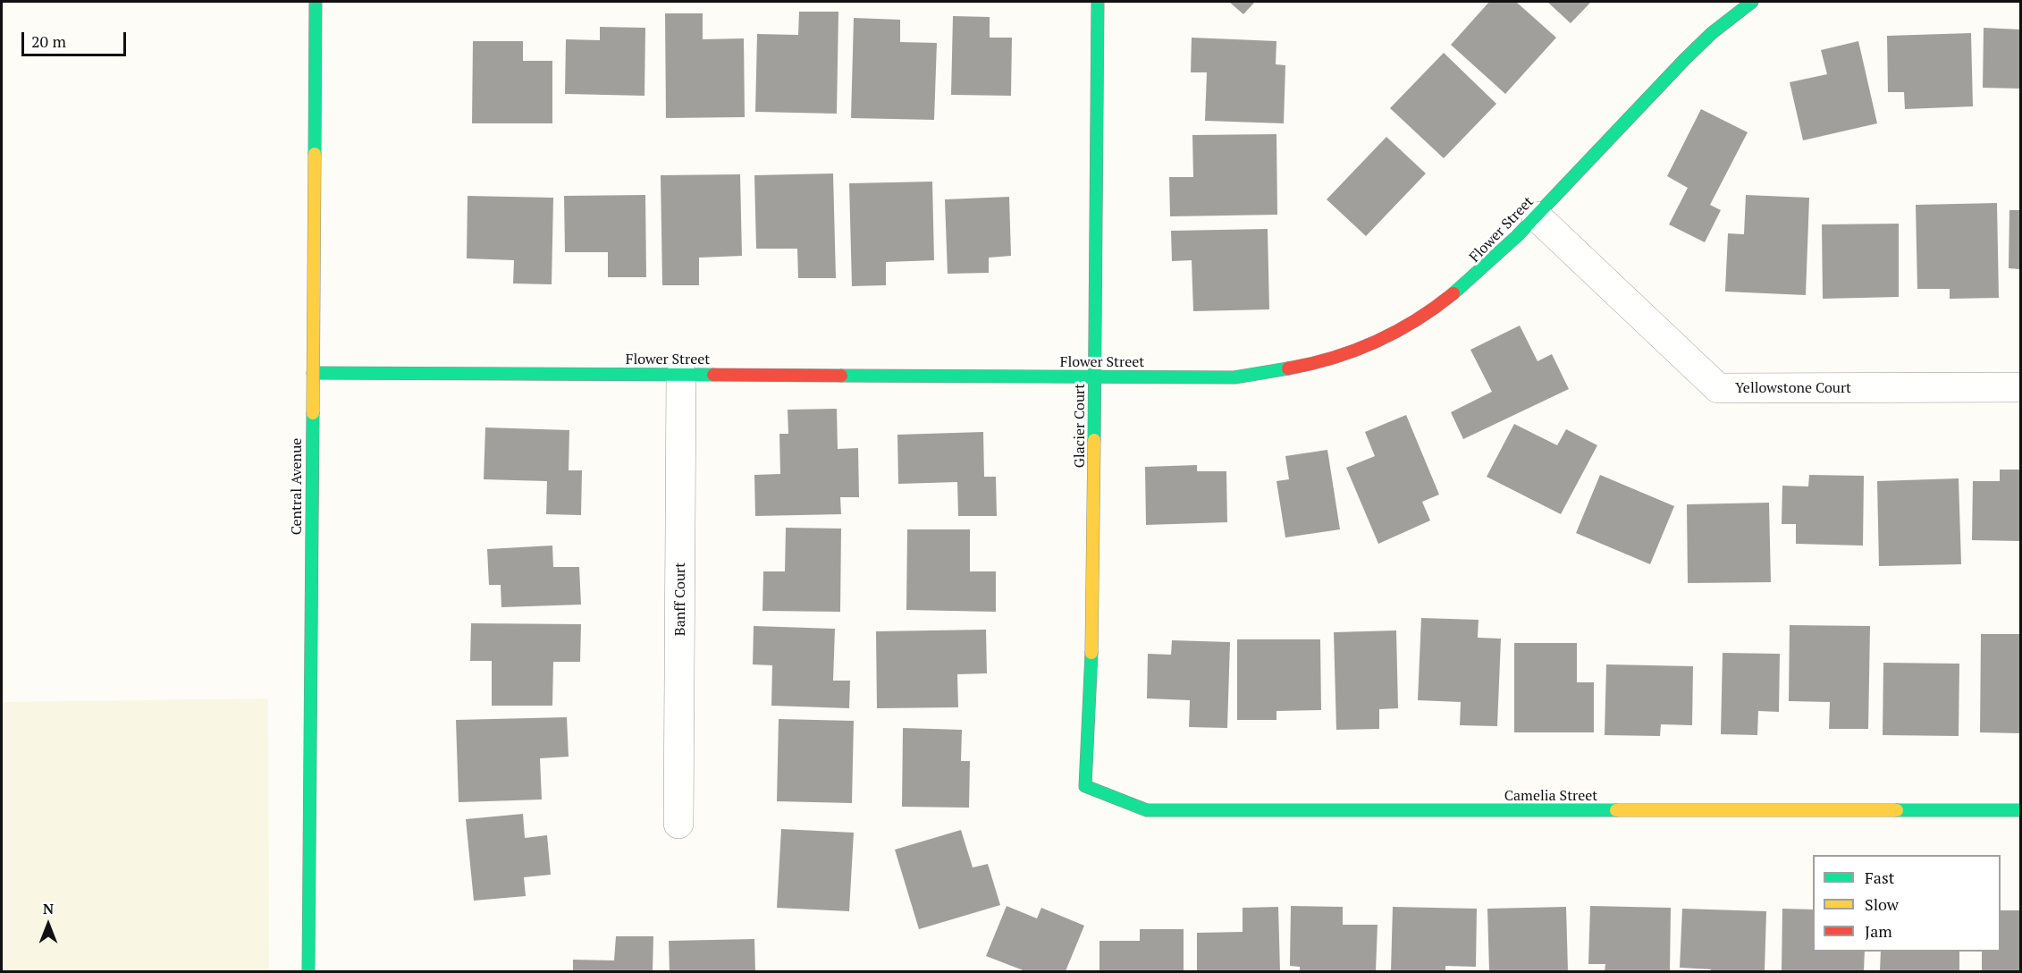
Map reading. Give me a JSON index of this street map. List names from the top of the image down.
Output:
{
  "streets": {
    "street": [
      "Flower Street",
      "Yellowstone Court",
      "Glacier Court",
      "Central Avenue",
      "Banff Court",
      "Camelia Street"
    ]
  },
  "crossings": [
    ["Flower Street", "Yellowstone Court"],
    ["Flower Street", "Glacier Court"],
    ["Flower Street", "Central Avenue"],
    ["Flower Street", "Banff Court"],
    ["Glacier Court", "Camelia Street"]
  ],
  "legend": ["Fast", "Slow", "Jam"],
  "scale_bar": "20 m",
  "north": "top"
}
